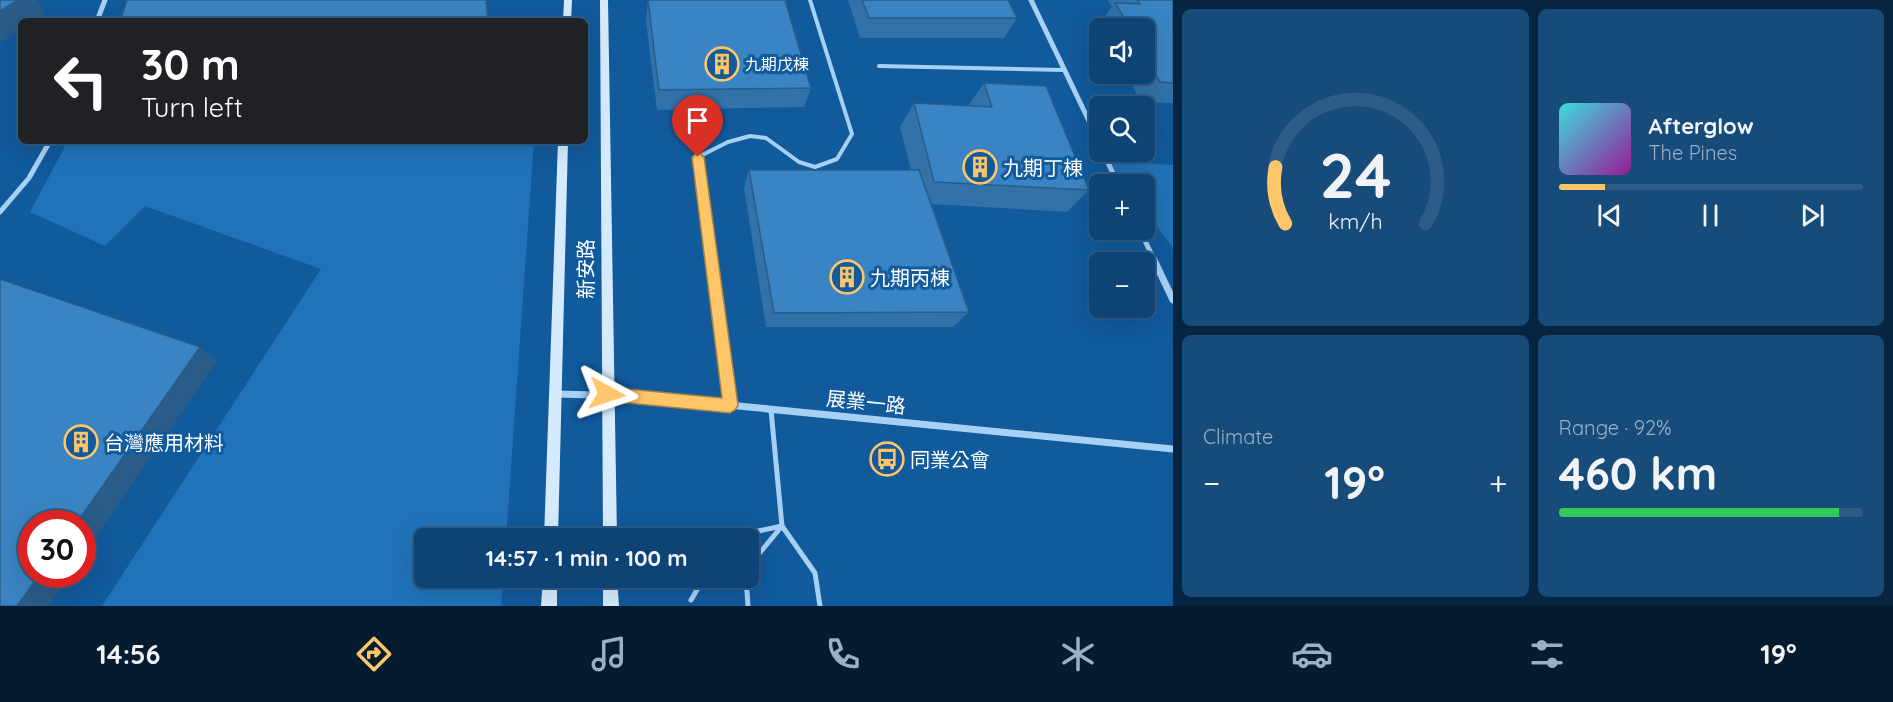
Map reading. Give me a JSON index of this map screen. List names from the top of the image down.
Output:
{
  "streets": {
    "street": ["新安路", "展業一路"]
  },
  "crossings": [
    ["新安路", "展業一路"]
  ],
  "places": {
    "building": [
      "九期戊棟",
      "九期丁棟",
      "九期丙棟",
      "台灣應用材料"
    ],
    "bus stop": ["同業公會"]
  },
  "page": {
    "map_buttons": ["+", "−"],
    "turn": ["30 m", "Turn left"],
    "song": ["Afterglow", "The Pines"],
    "tile": [
      "Climate",
      ["Range · 92%", "460 km"]
    ],
    "heat": ["−", "19°", "+"],
    "limit": "30",
    "trip": "14:57 · 1 min · 100 m",
    "tabs": ["14:56", "19°"],
    "gauge": ["24", "km/h"]
  }
}
